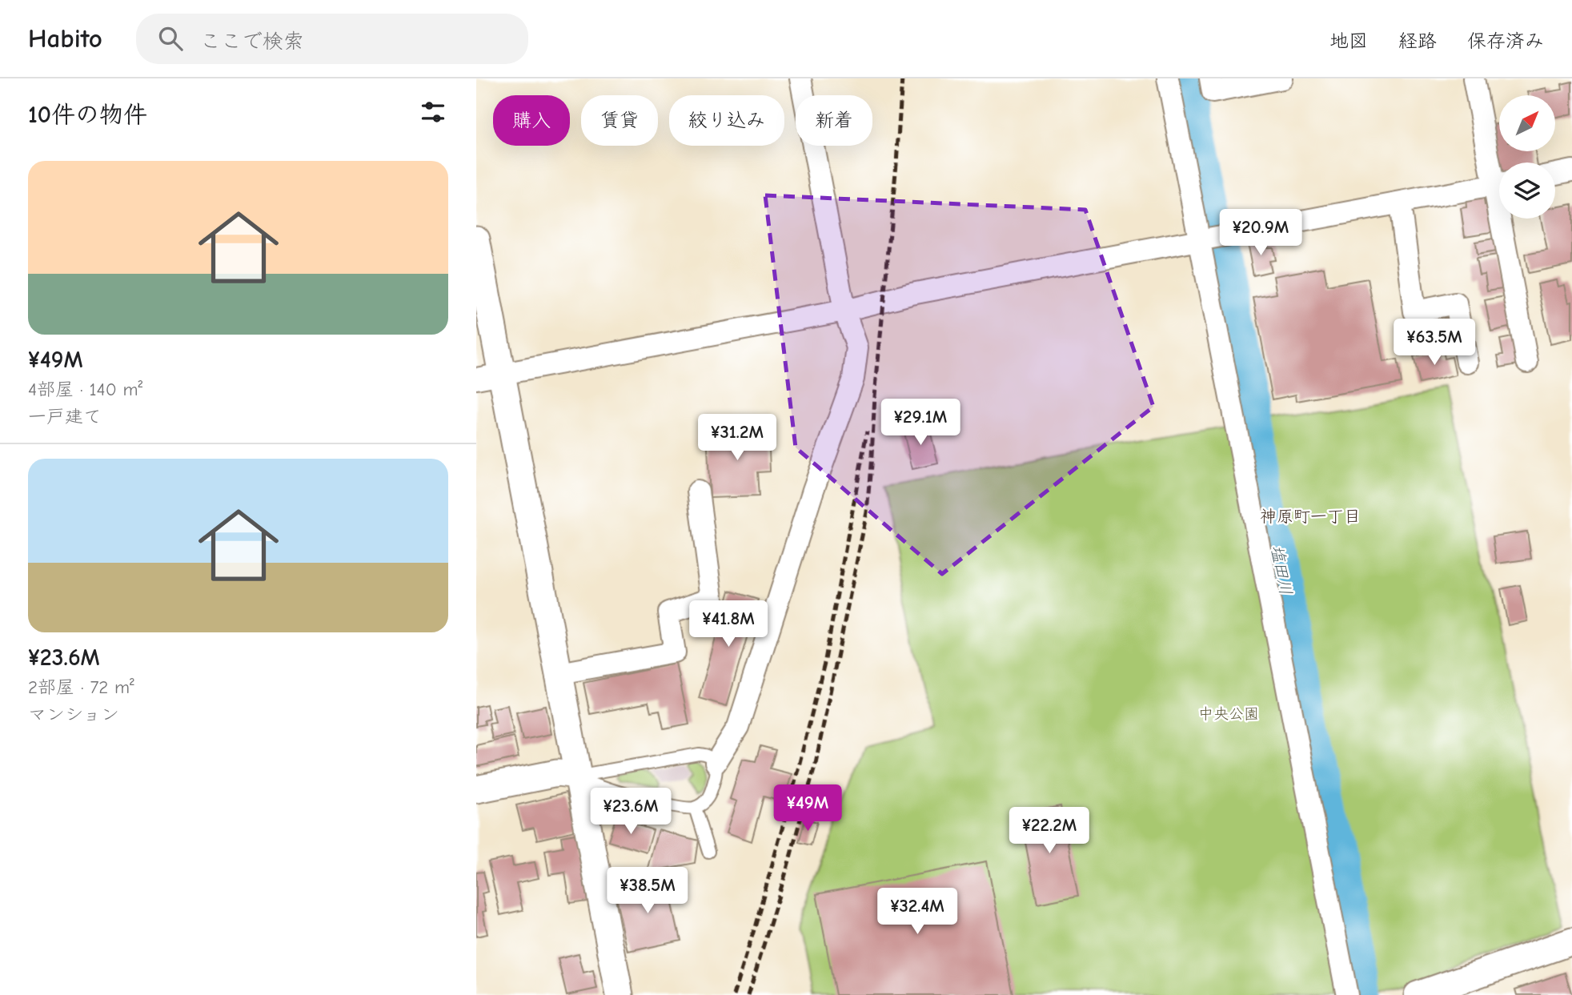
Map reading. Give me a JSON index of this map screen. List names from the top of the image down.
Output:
{
  "districts": ["神原町一丁目"],
  "water": ["塩田川"],
  "parks": ["中央公園"],
  "north": "top right",
  "page": {
    "header": "Habito",
    "search": "ここで検索",
    "nav": ["地図", "経路", "保存済み"],
    "heading": "10件の物件",
    "chip": [
      "購入",
      "賃貸",
      "絞り込み",
      "新着"
    ],
    "list": [
      {
        "name": "¥49M",
        "note": "4部屋 · 140 m² · 一戸建て"
      },
      {
        "name": "¥23.6M",
        "note": "2部屋 · 72 m² · マンション"
      }
    ],
    "price": [
      "¥20.9M",
      "¥63.5M",
      "¥29.1M",
      "¥31.2M",
      "¥41.8M",
      "¥49M",
      "¥23.6M",
      "¥22.2M",
      "¥38.5M",
      "¥32.4M"
    ]
  }
}
